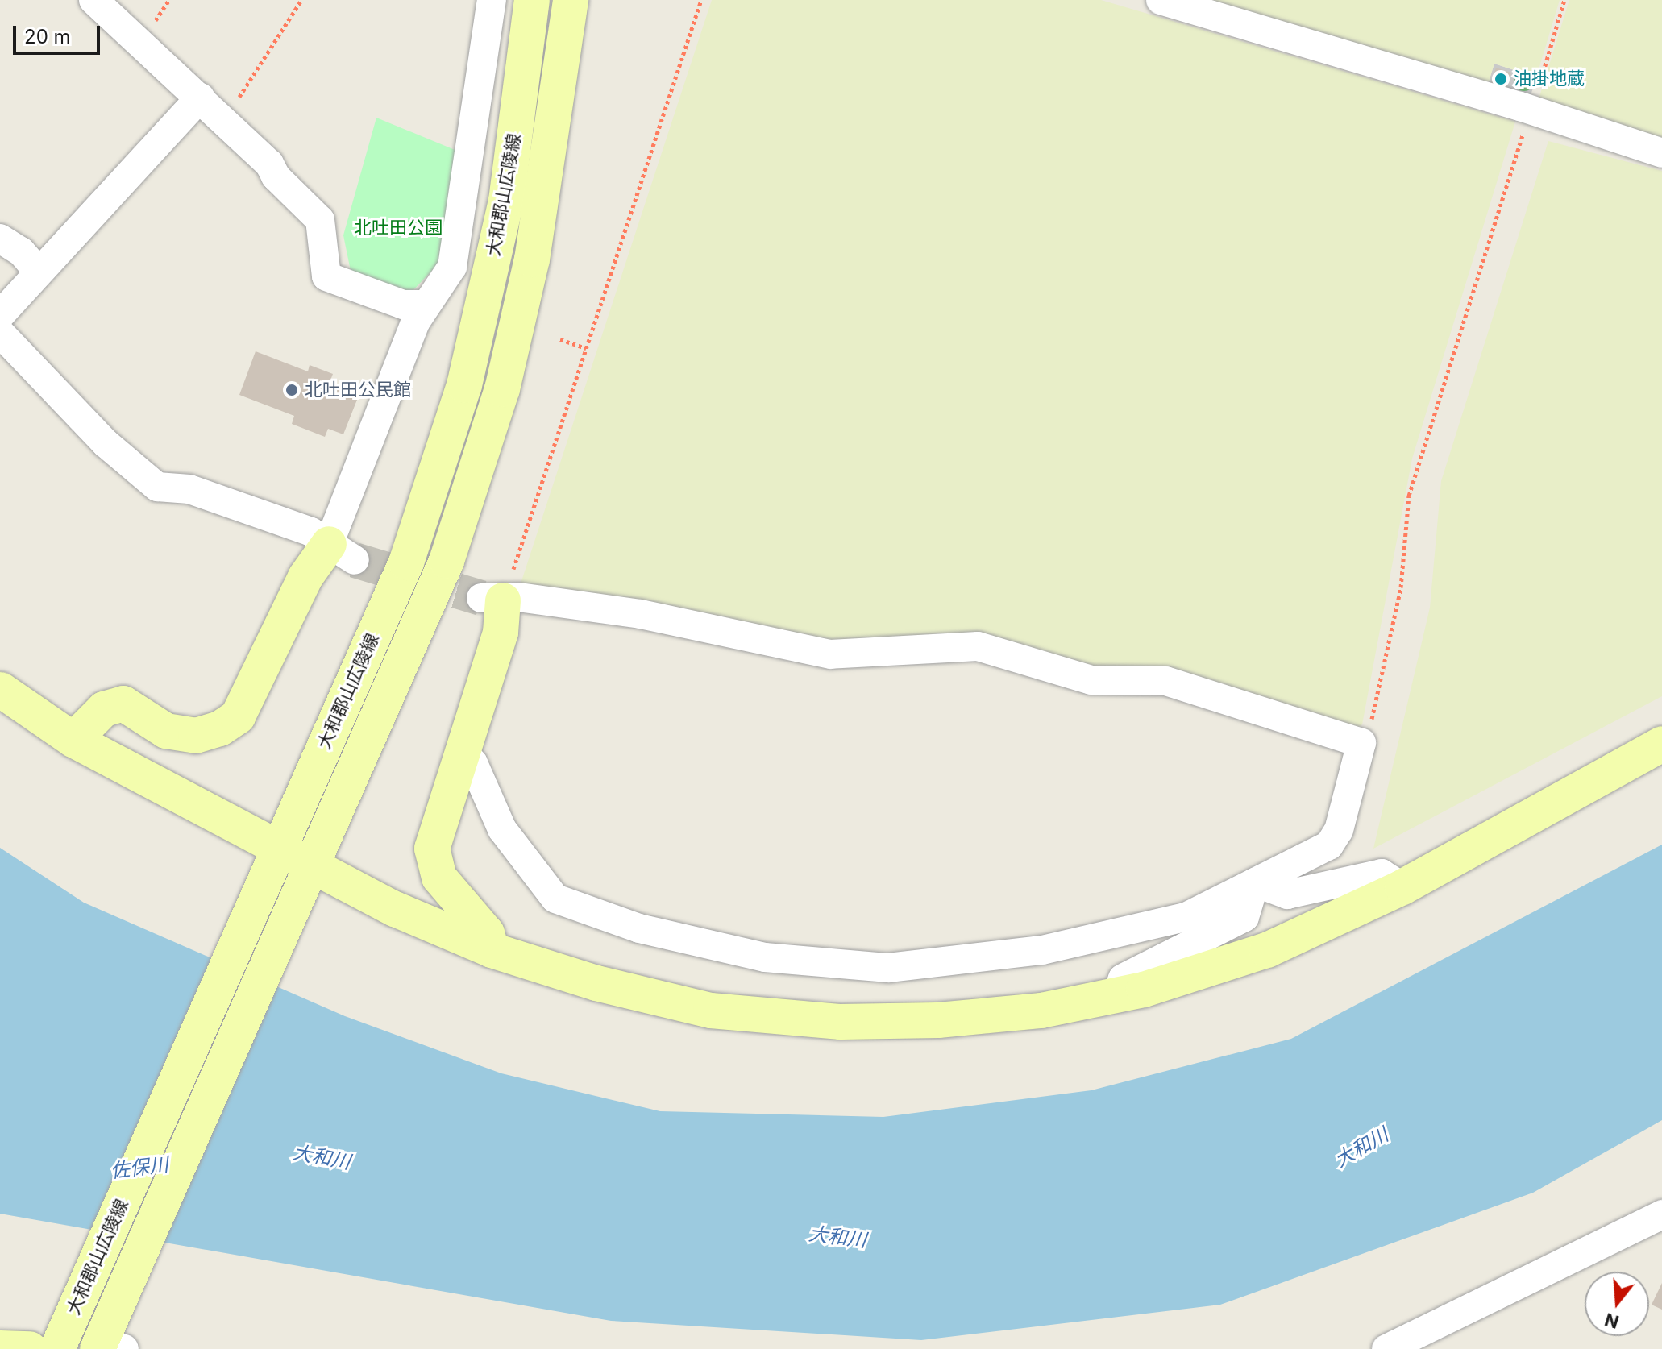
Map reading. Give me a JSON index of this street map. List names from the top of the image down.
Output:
{
  "streets": {
    "main road": ["大和郡山広陵線"]
  },
  "water": ["大和川", "佐保川"],
  "parks": ["北吐田公園"],
  "places": ["油掛地蔵", "北吐田公民館"],
  "scale_bar": "20 m",
  "north": "bottom"
}
